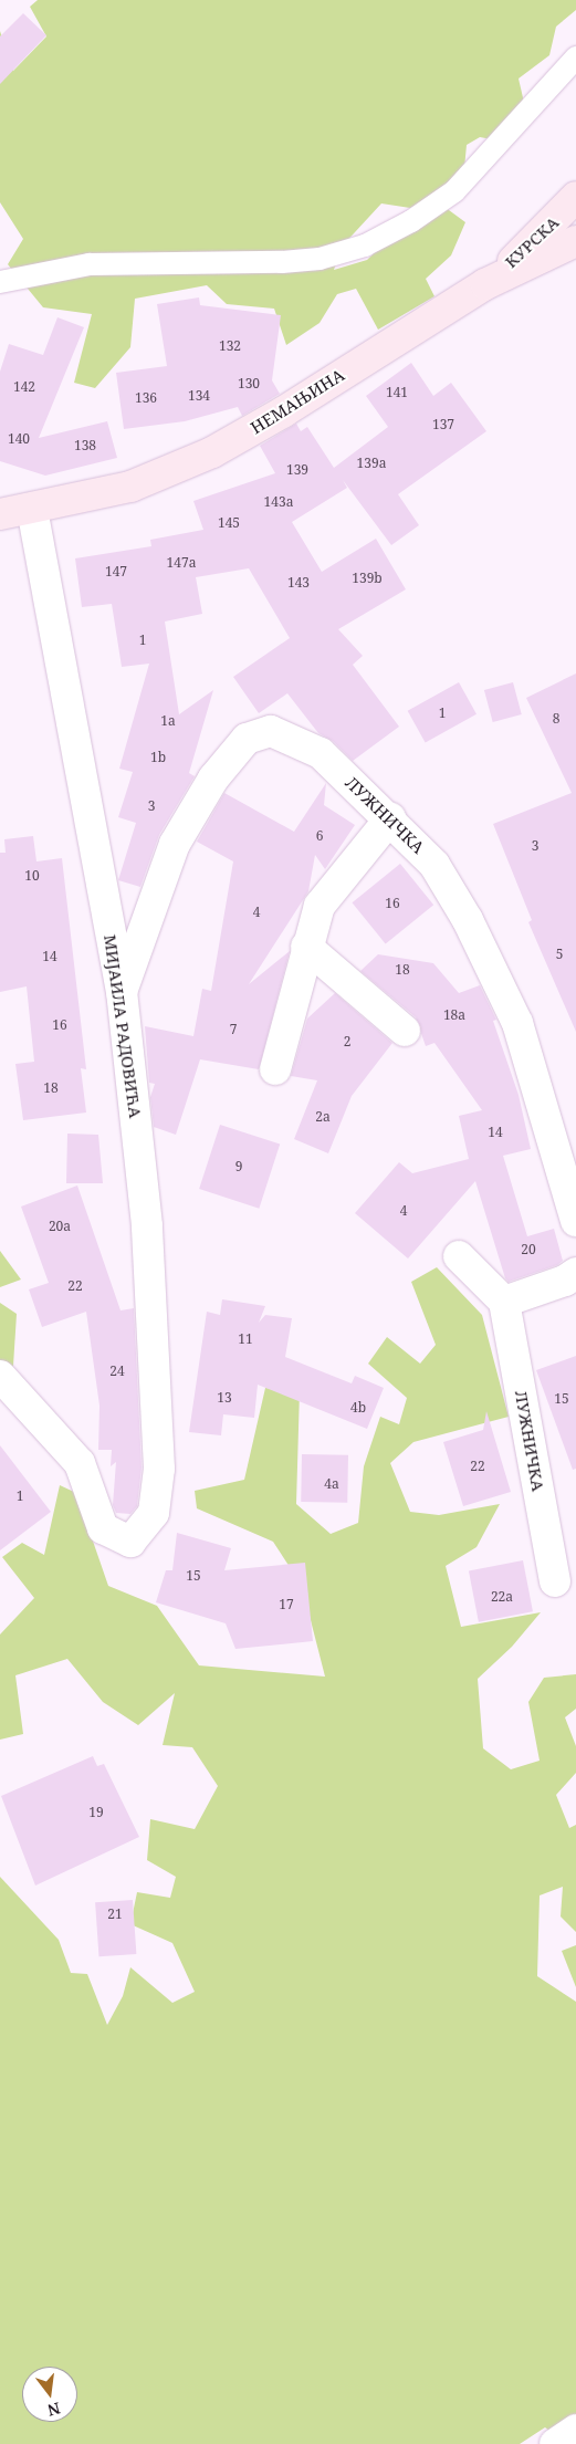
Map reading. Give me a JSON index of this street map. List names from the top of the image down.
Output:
{
  "streets": {
    "main road": ["КУРСКА", "НЕМАЊИНА"],
    "street": ["ЛУЖНИЧКА", "МИЈАИЛА РАДОВИЋА"]
  },
  "crossings": [
    ["КУРСКА", "НЕМАЊИНА"],
    ["НЕМАЊИНА", "МИЈАИЛА РАДОВИЋА"],
    ["ЛУЖНИЧКА", "МИЈАИЛА РАДОВИЋА"]
  ],
  "house_numbers": [
    "132",
    "130",
    "142",
    "141",
    "134",
    "136",
    "137",
    "140",
    "138",
    "139a",
    "139",
    "143a",
    "145",
    "147a",
    "147",
    "139b",
    "143",
    "1",
    "1",
    "8",
    "1a",
    "1b",
    "3",
    "6",
    "3",
    "10",
    "16",
    "4",
    "5",
    "14",
    "18",
    "18a",
    "16",
    "7",
    "2",
    "18",
    "2a",
    "14",
    "9",
    "4",
    "20a",
    "20",
    "22",
    "11",
    "24",
    "13",
    "15",
    "4b",
    "22",
    "4a",
    "1",
    "15",
    "22a",
    "17",
    "19",
    "21"
  ],
  "north": "bottom"
}
